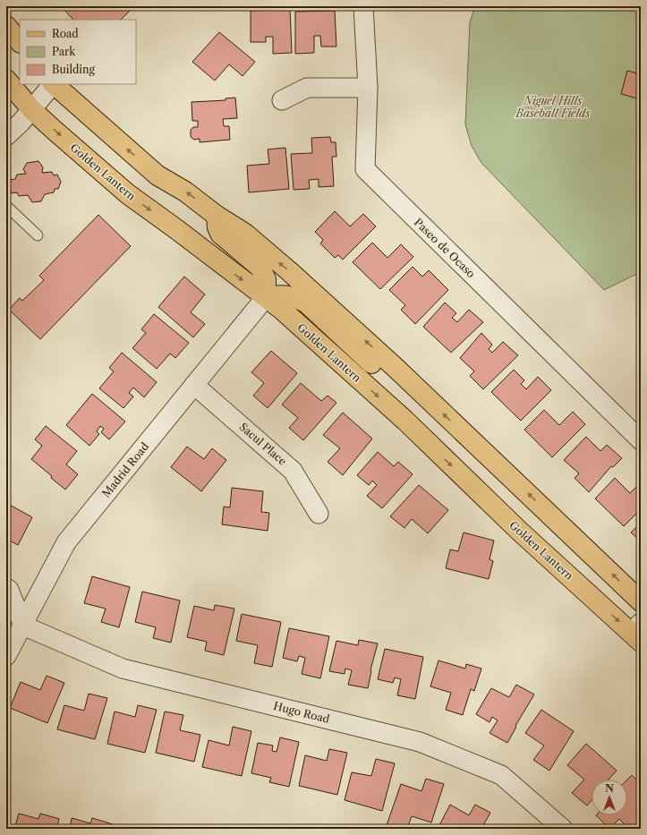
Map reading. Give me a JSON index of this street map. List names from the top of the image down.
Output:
{
  "streets": {
    "main road": ["Golden Lantern"],
    "street": [
      "Paseo de Ocaso",
      "Sacul Place",
      "Madrid Road",
      "Hugo Road"
    ]
  },
  "crossings": [
    ["Golden Lantern", "Madrid Road"],
    ["Sacul Place", "Madrid Road"],
    ["Madrid Road", "Hugo Road"]
  ],
  "parks": ["Niguel Hills Baseball Fields"],
  "legend": ["Road", "Park", "Building"],
  "north": "top"
}
